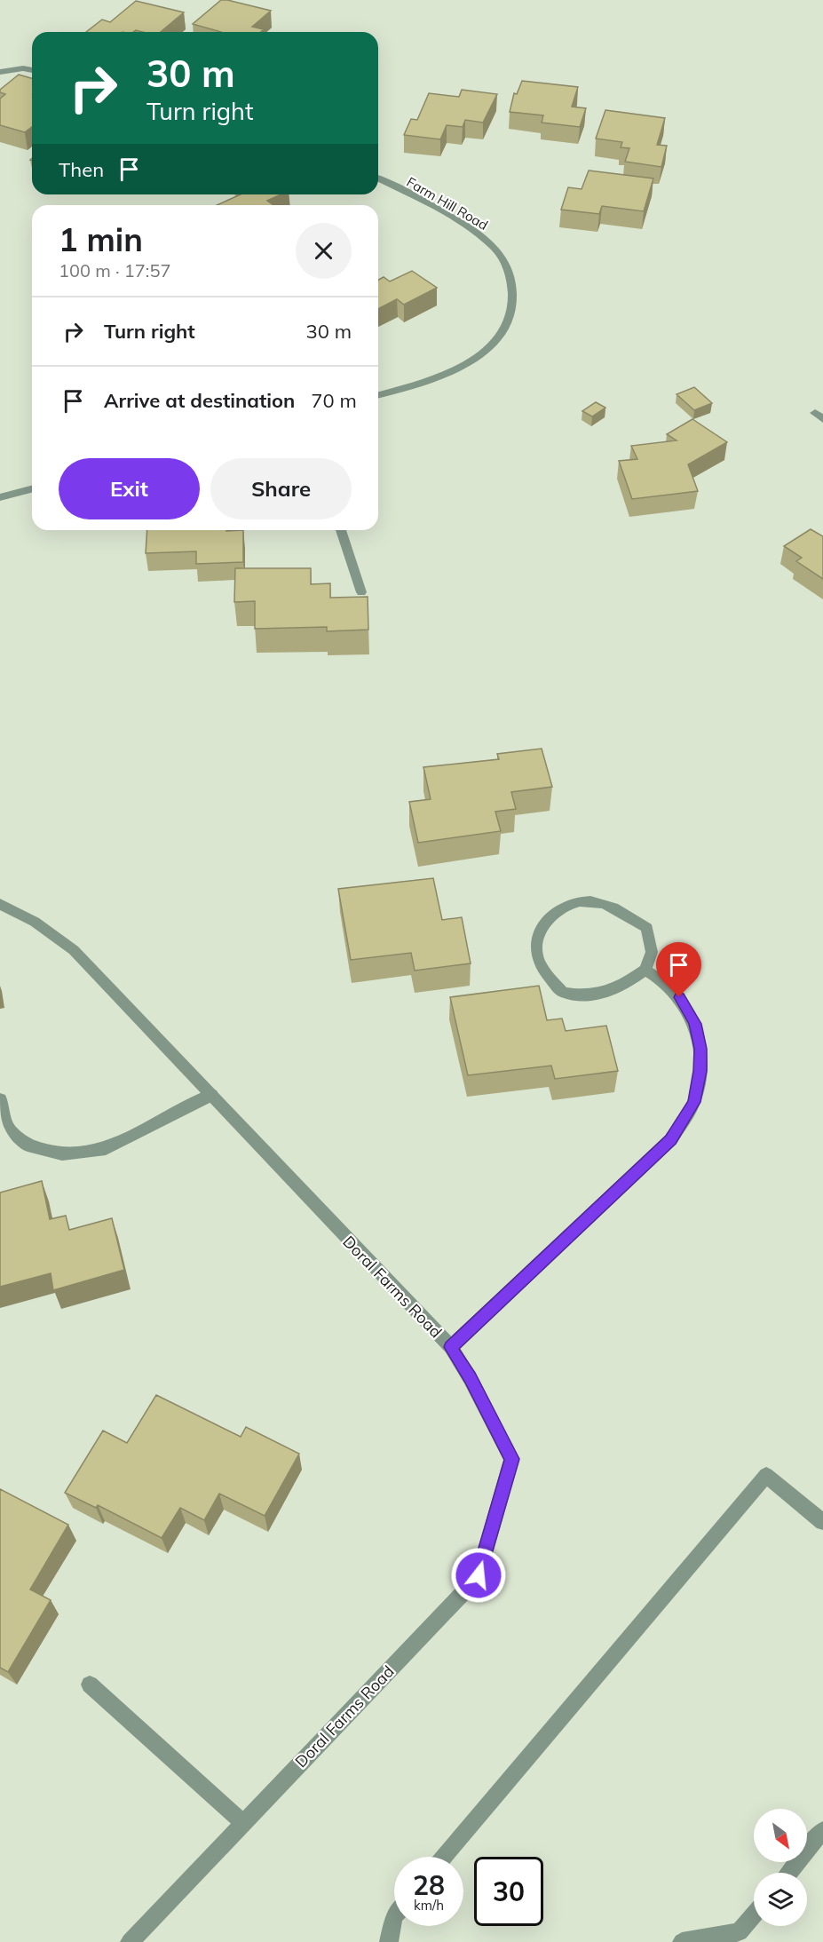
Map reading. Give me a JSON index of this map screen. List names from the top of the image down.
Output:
{
  "streets": {
    "street": ["Farm Hill Road", "Doral Farms Road"]
  },
  "north": "bottom right",
  "page": {
    "turn": ["30 m", "Turn right"],
    "then": "Then",
    "heading": ["1 min", "100 m · 17:57"],
    "list": [
      {
        "name": "Turn right",
        "value": "30 m"
      },
      {
        "name": "Arrive at destination",
        "value": "70 m"
      }
    ],
    "buttons": ["Exit", "Share"],
    "speed": "28 km/h",
    "limit": "30"
  }
}
